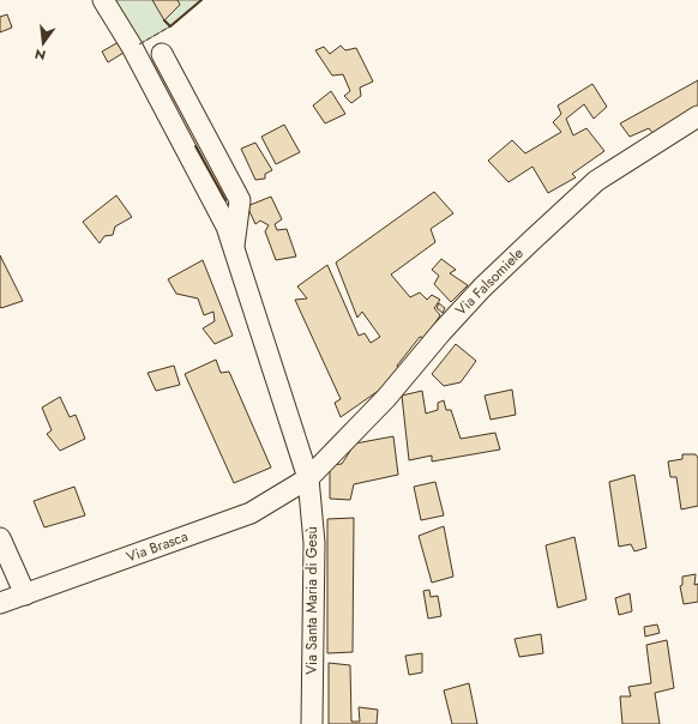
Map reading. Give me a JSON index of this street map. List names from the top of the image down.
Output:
{
  "streets": {
    "street": ["Via Falsomiele", "Via Brasca", "Via Santa Maria di Gesù"]
  },
  "crossings": [
    ["Via Falsomiele", "Via Brasca"],
    ["Via Falsomiele", "Via Santa Maria di Gesù"],
    ["Via Brasca", "Via Santa Maria di Gesù"]
  ],
  "north": "bottom"
}
